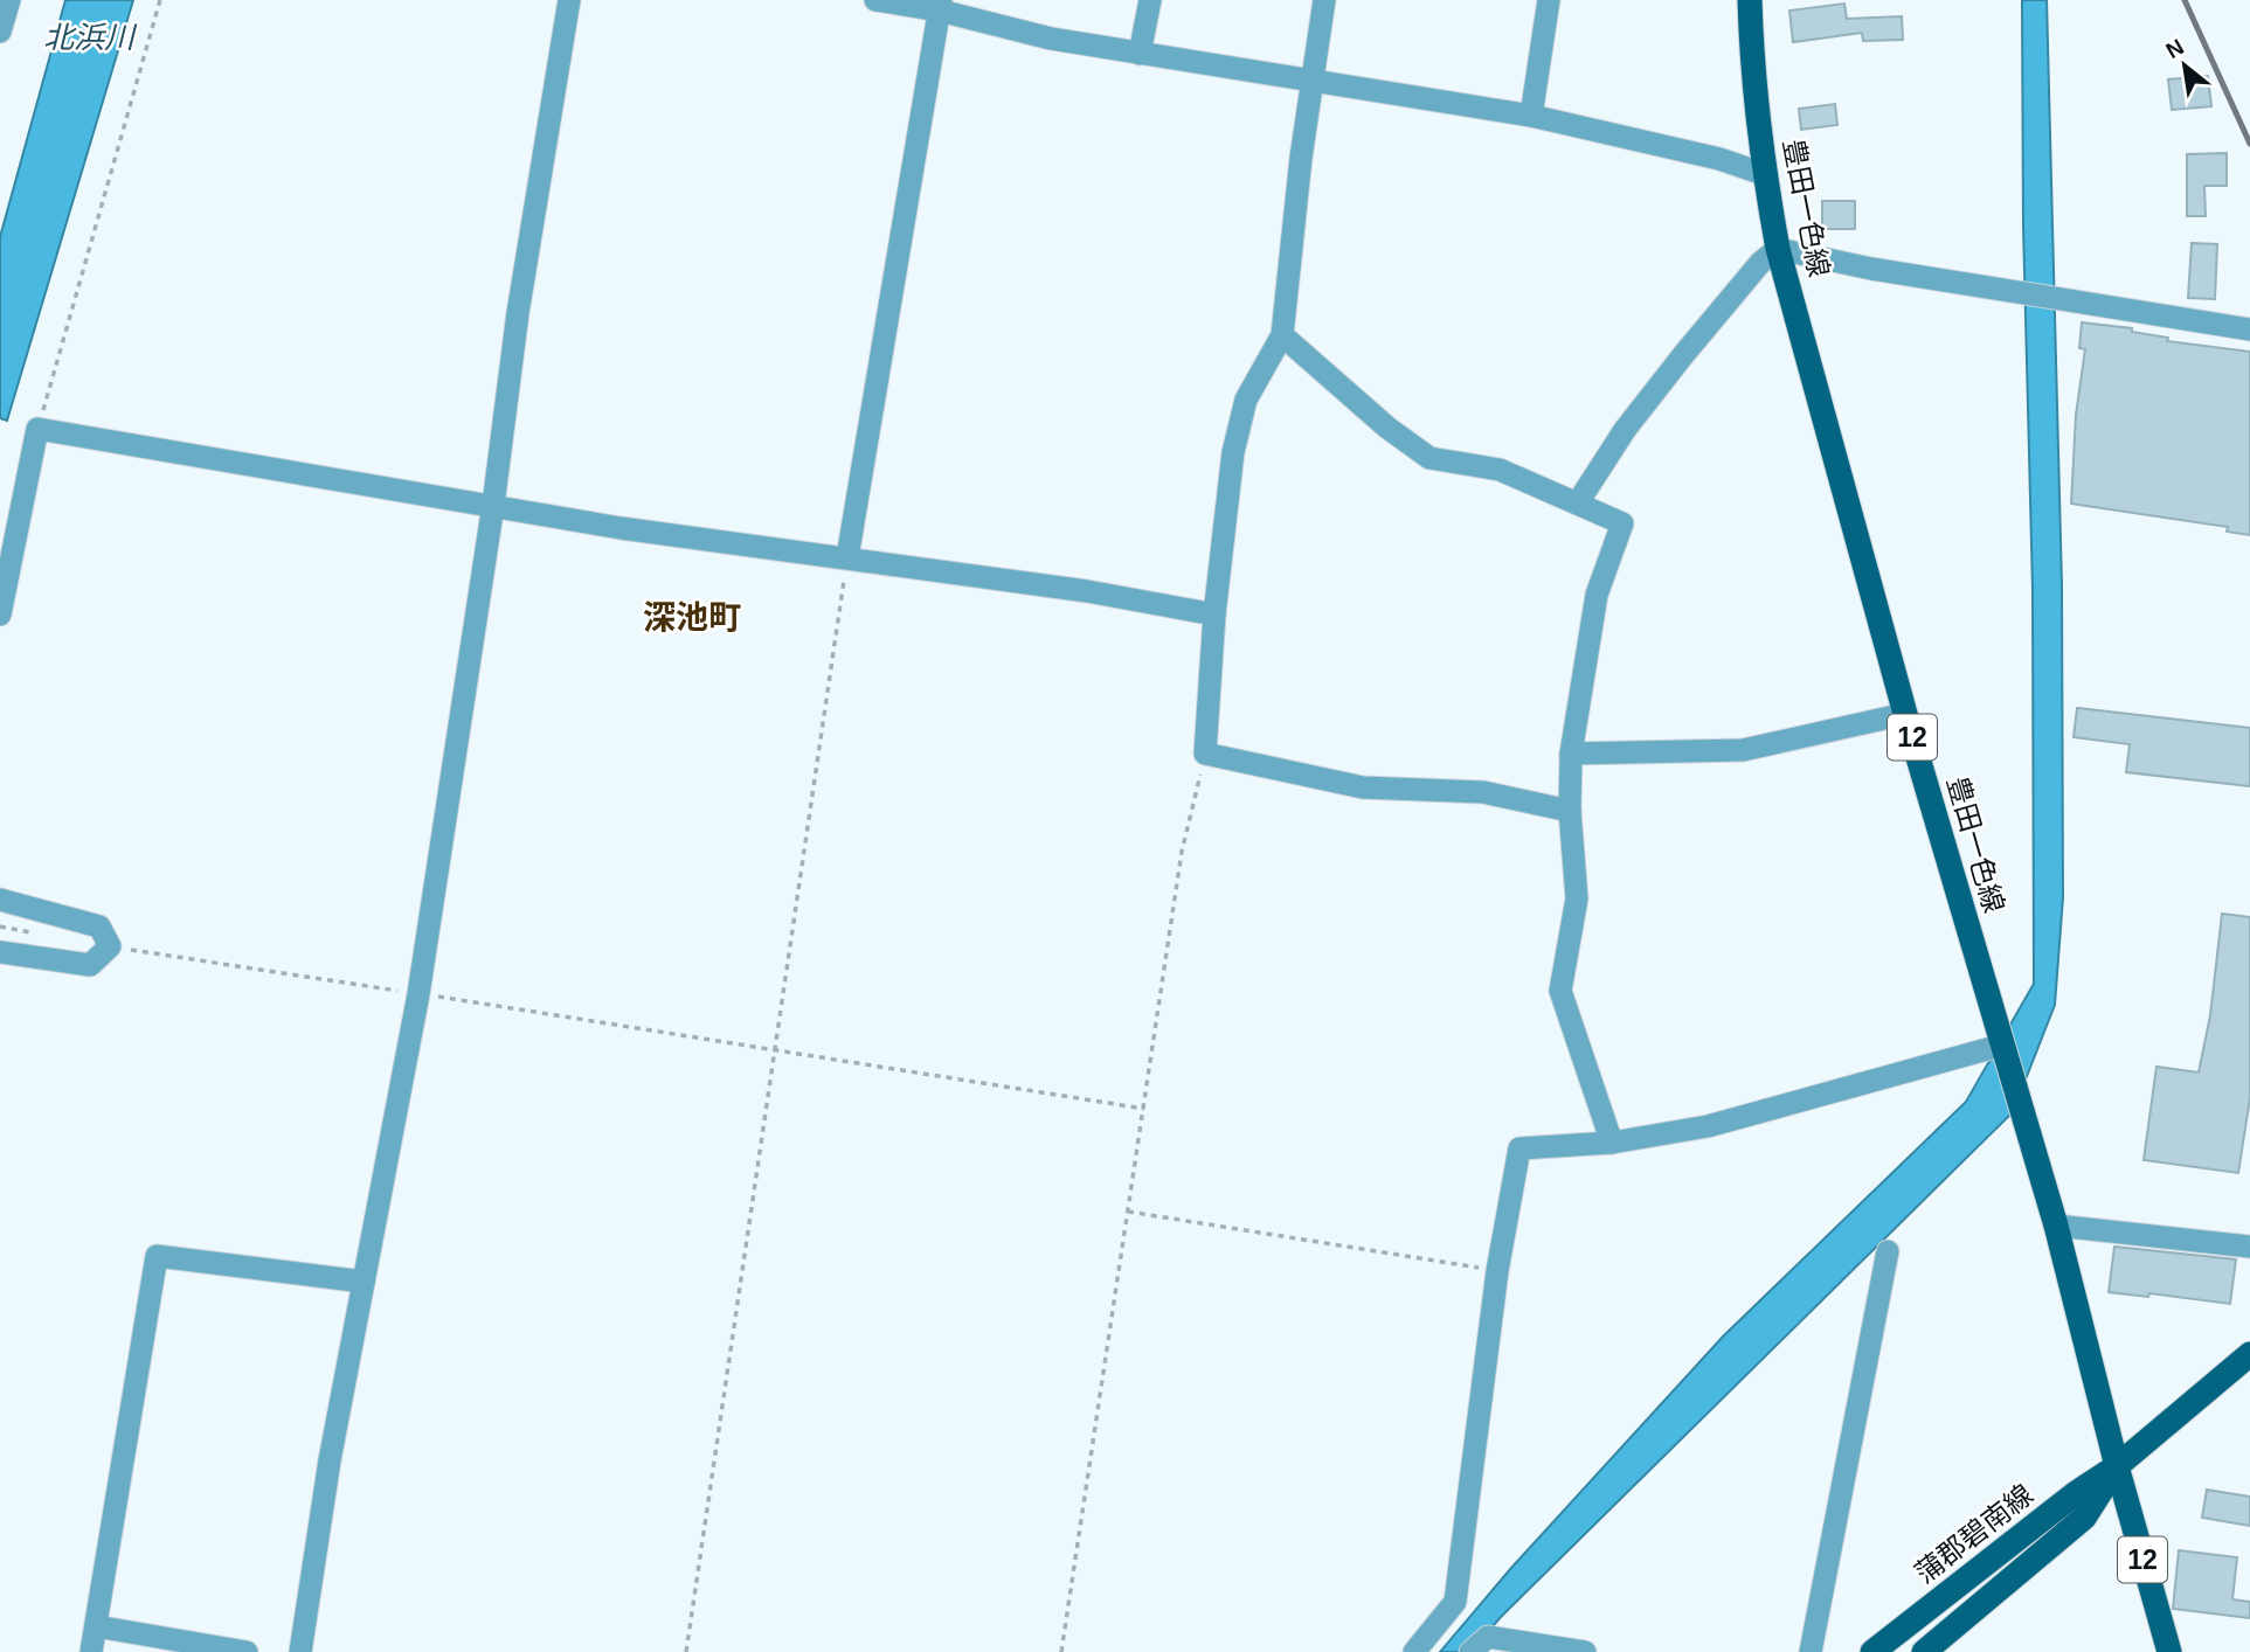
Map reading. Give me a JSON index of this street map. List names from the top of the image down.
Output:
{
  "streets": {
    "main road": ["豊田一色線", "12", "蒲郡碧南線"]
  },
  "crossings": [
    ["豊田一色線", "蒲郡碧南線"]
  ],
  "districts": ["深池町"],
  "water": ["北浜川"],
  "north": "top left"
}
